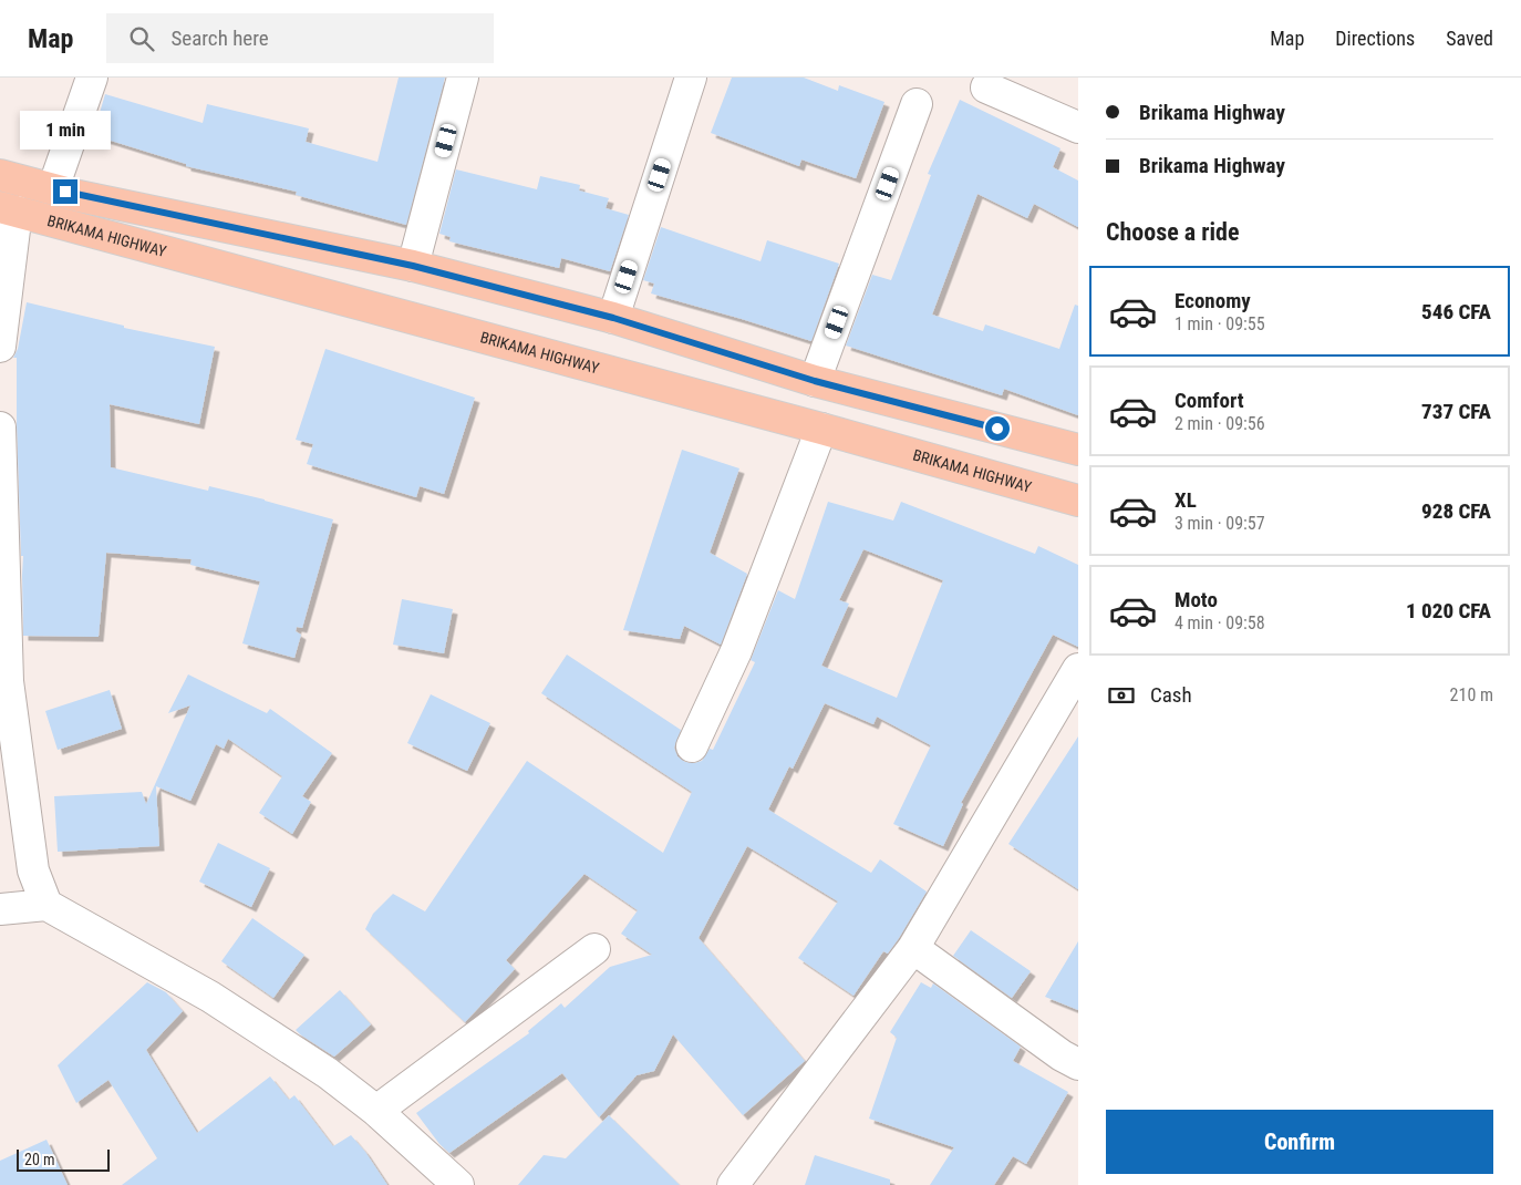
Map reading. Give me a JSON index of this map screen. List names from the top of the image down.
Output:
{
  "streets": {
    "highway": ["BRIKAMA HIGHWAY"]
  },
  "scale_bar": "20 m",
  "page": {
    "header": "Map",
    "search": "Search here",
    "nav": ["Map", "Directions", "Saved"],
    "banner": ["Brikama Highway", "Brikama Highway"],
    "bubble": "1 min",
    "heading": "Choose a ride",
    "list": [
      {
        "name": "Economy",
        "note": "1 min · 09:55",
        "value": "546 CFA"
      },
      {
        "name": "Comfort",
        "note": "2 min · 09:56",
        "value": "737 CFA"
      },
      {
        "name": "XL",
        "note": "3 min · 09:57",
        "value": "928 CFA"
      },
      {
        "name": "Moto",
        "note": "4 min · 09:58",
        "value": "1 020 CFA"
      }
    ],
    "pay": ["Cash", "210 m"],
    "buttons": "Confirm",
    "scale": "20 m"
  }
}
